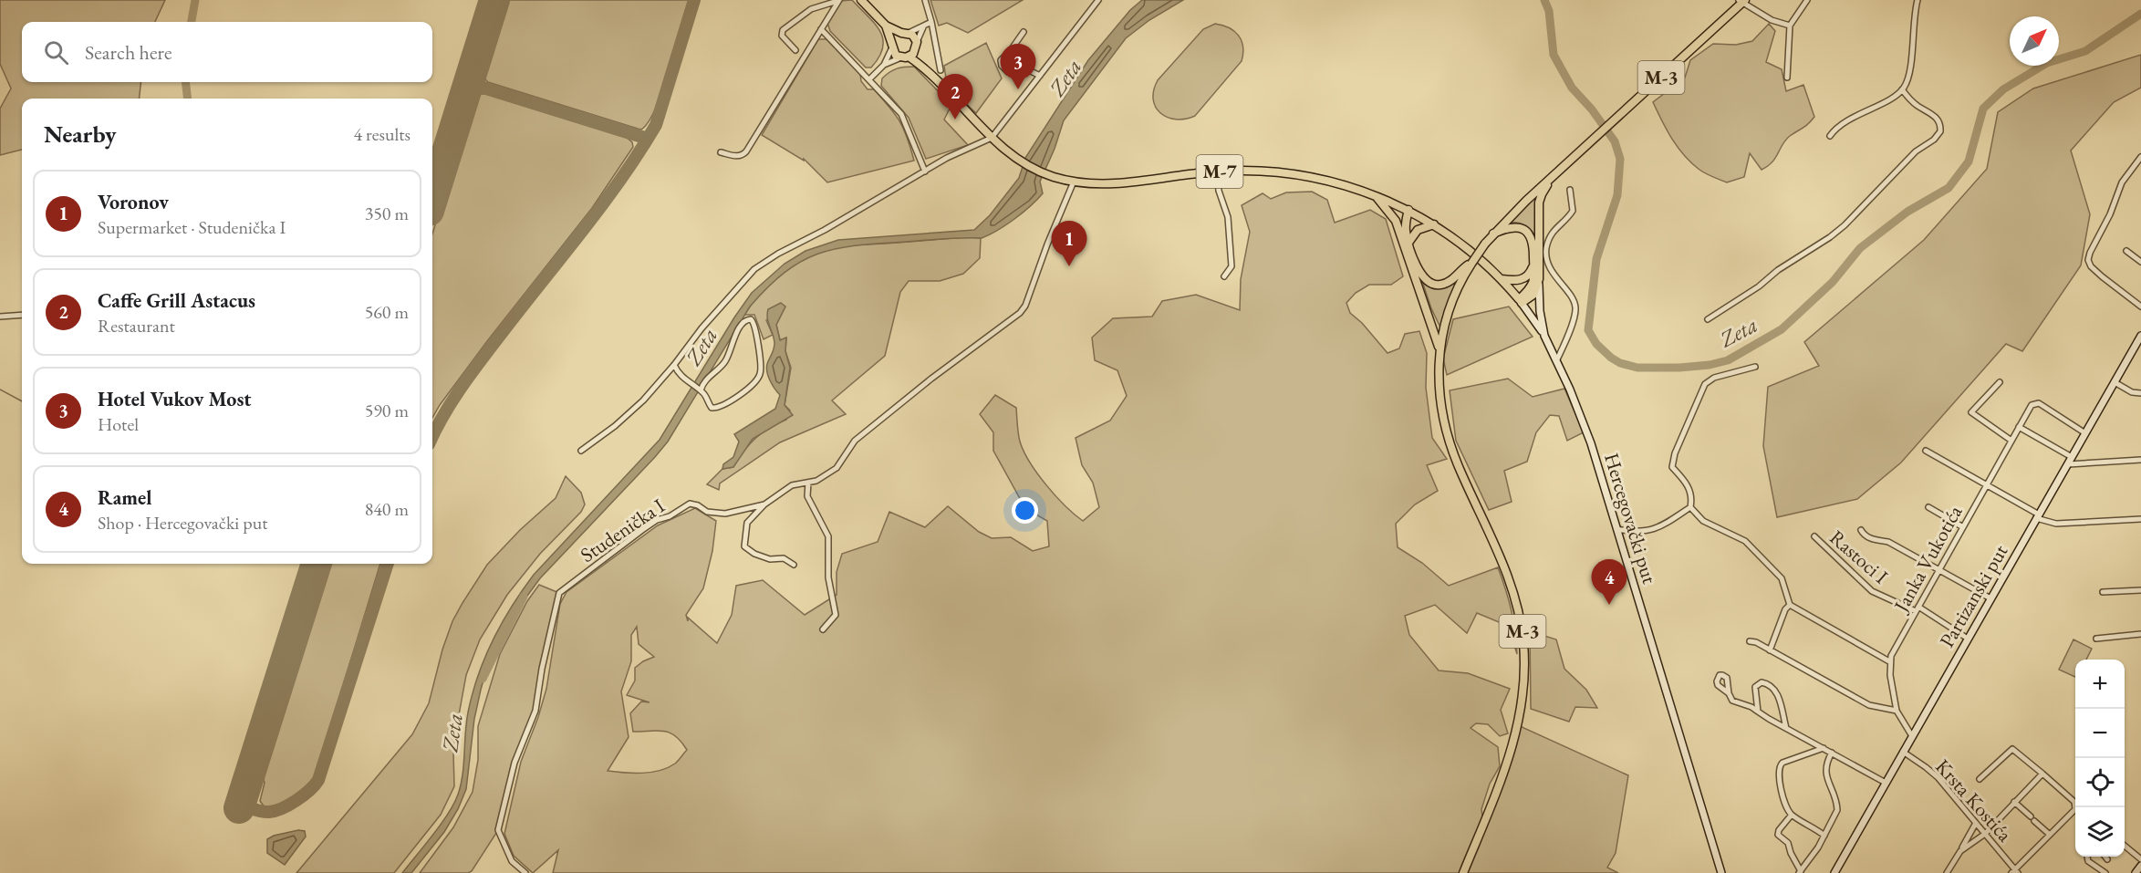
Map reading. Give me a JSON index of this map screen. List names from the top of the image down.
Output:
{
  "streets": {
    "main road": [
      "M-3",
      "M-7",
      "Hercegovački put",
      "Partizanski put"
    ],
    "street": [
      "Studenička I",
      "Rastoci I",
      "Janka Vukotića",
      "Krsta Kostića"
    ]
  },
  "crossings": [
    ["M-7", "Studenička I"],
    ["Rastoci I", "Janka Vukotića"],
    ["Rastoci I", "Partizanski put"],
    ["Janka Vukotića", "Partizanski put"],
    ["Partizanski put", "Krsta Kostića"]
  ],
  "water": ["Zeta"],
  "north": "top right",
  "page": {
    "search": "Search here",
    "pins": [
      "3",
      "2",
      "1",
      "4"
    ],
    "heading": ["Nearby", "4 results"],
    "list": [
      {
        "mark": "1",
        "name": "Voronov",
        "note": "Supermarket · Studenička I",
        "value": "350 m"
      },
      {
        "mark": "2",
        "name": "Caffe Grill Astacus",
        "note": "Restaurant",
        "value": "560 m"
      },
      {
        "mark": "3",
        "name": "Hotel Vukov Most",
        "note": "Hotel",
        "value": "590 m"
      },
      {
        "mark": "4",
        "name": "Ramel",
        "note": "Shop · Hercegovački put",
        "value": "840 m"
      }
    ],
    "map_buttons": ["+", "−"]
  }
}
